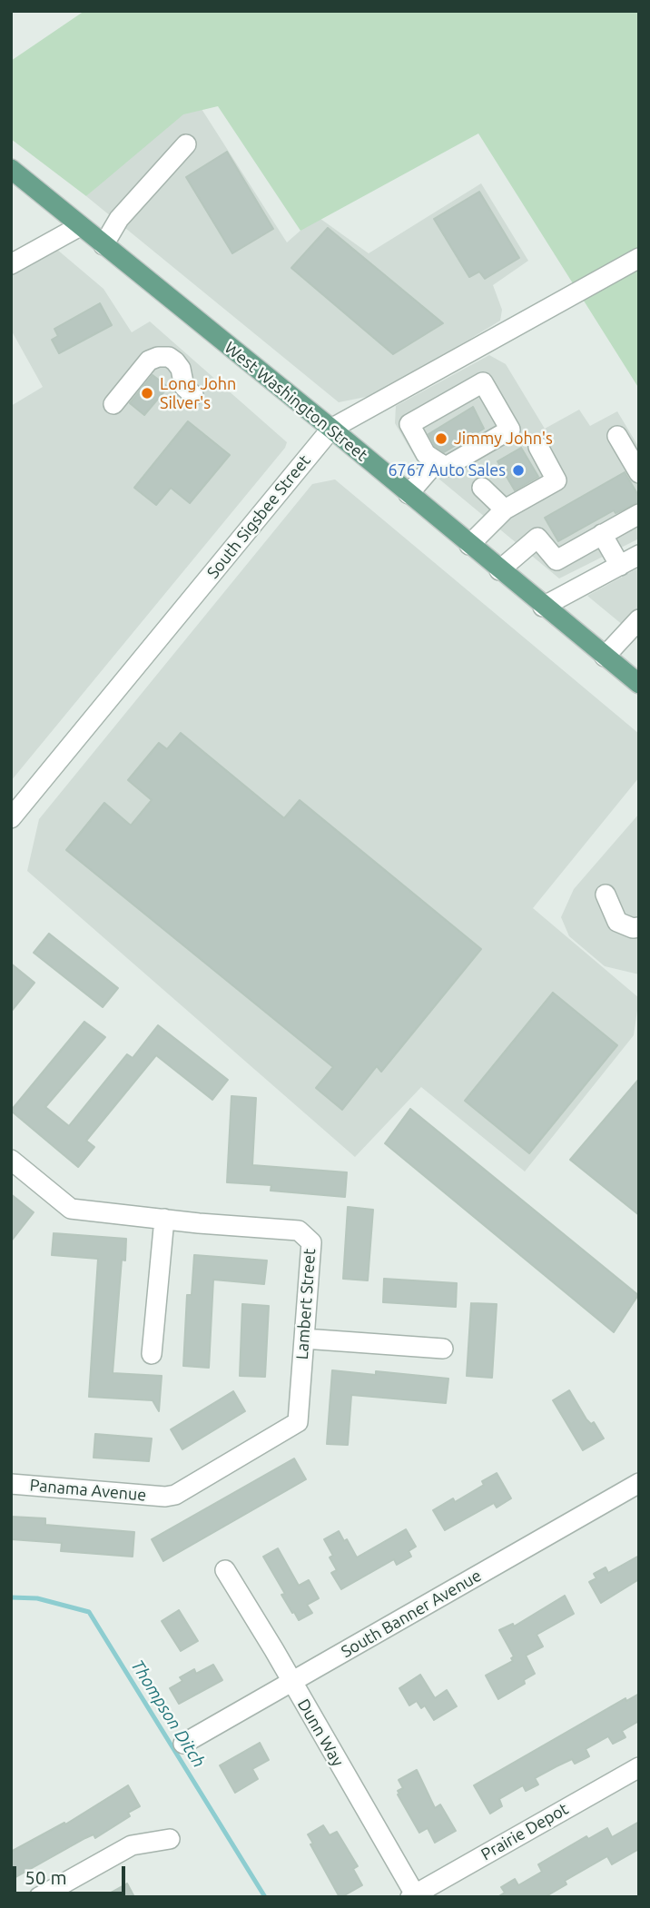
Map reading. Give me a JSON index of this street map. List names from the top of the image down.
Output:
{
  "streets": {
    "main road": ["West Washington Street"],
    "street": [
      "South Sigsbee Street",
      "Lambert Street",
      "Panama Avenue",
      "South Banner Avenue",
      "Dunn Way",
      "Prairie Depot"
    ]
  },
  "crossings": [
    ["West Washington Street", "South Sigsbee Street"],
    ["Lambert Street", "Panama Avenue"],
    ["South Banner Avenue", "Dunn Way"],
    ["Dunn Way", "Prairie Depot"]
  ],
  "water": ["Thompson Ditch"],
  "places": ["Long John Silver's", "Jimmy John's", "6767 Auto Sales"],
  "scale_bar": "50 m"
}
